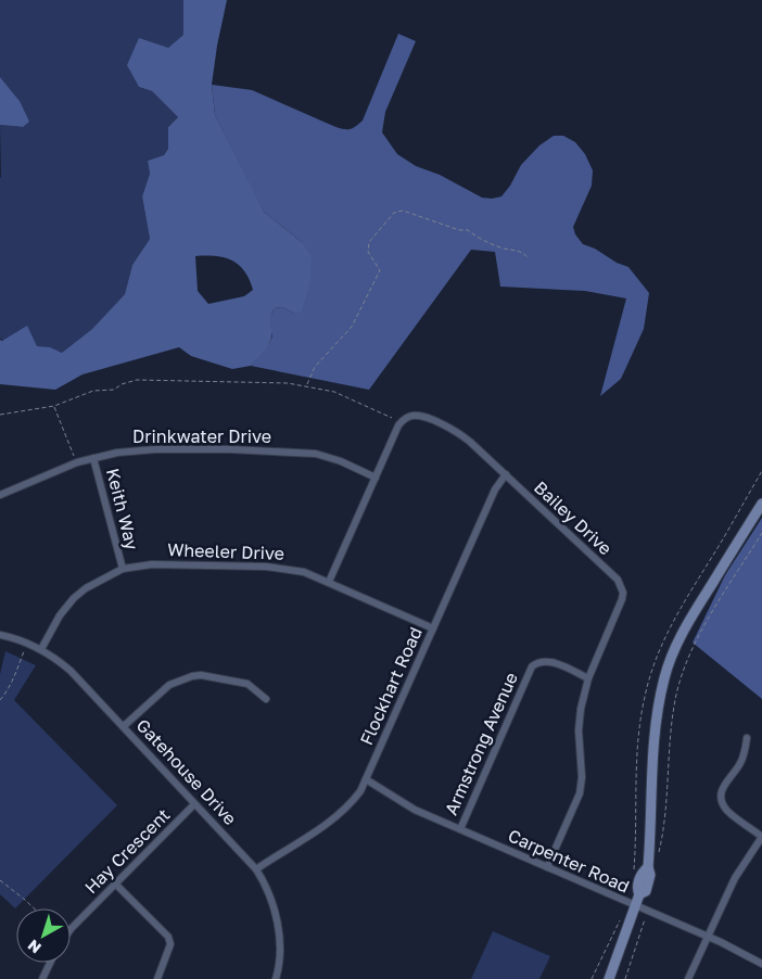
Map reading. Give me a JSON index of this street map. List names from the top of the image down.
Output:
{
  "streets": {
    "street": [
      "Drinkwater Drive",
      "Keith Way",
      "Bailey Drive",
      "Wheeler Drive",
      "Flockhart Road",
      "Armstrong Avenue",
      "Gatehouse Drive",
      "Hay Crescent",
      "Carpenter Road"
    ]
  },
  "crossings": [
    ["Drinkwater Drive", "Keith Way"],
    ["Drinkwater Drive", "Bailey Drive"],
    ["Keith Way", "Wheeler Drive"],
    ["Bailey Drive", "Wheeler Drive"],
    ["Bailey Drive", "Flockhart Road"],
    ["Bailey Drive", "Armstrong Avenue"],
    ["Bailey Drive", "Carpenter Road"],
    ["Wheeler Drive", "Flockhart Road"],
    ["Wheeler Drive", "Gatehouse Drive"],
    ["Flockhart Road", "Gatehouse Drive"],
    ["Flockhart Road", "Carpenter Road"],
    ["Armstrong Avenue", "Carpenter Road"],
    ["Gatehouse Drive", "Hay Crescent"]
  ],
  "north": "bottom left"
}
